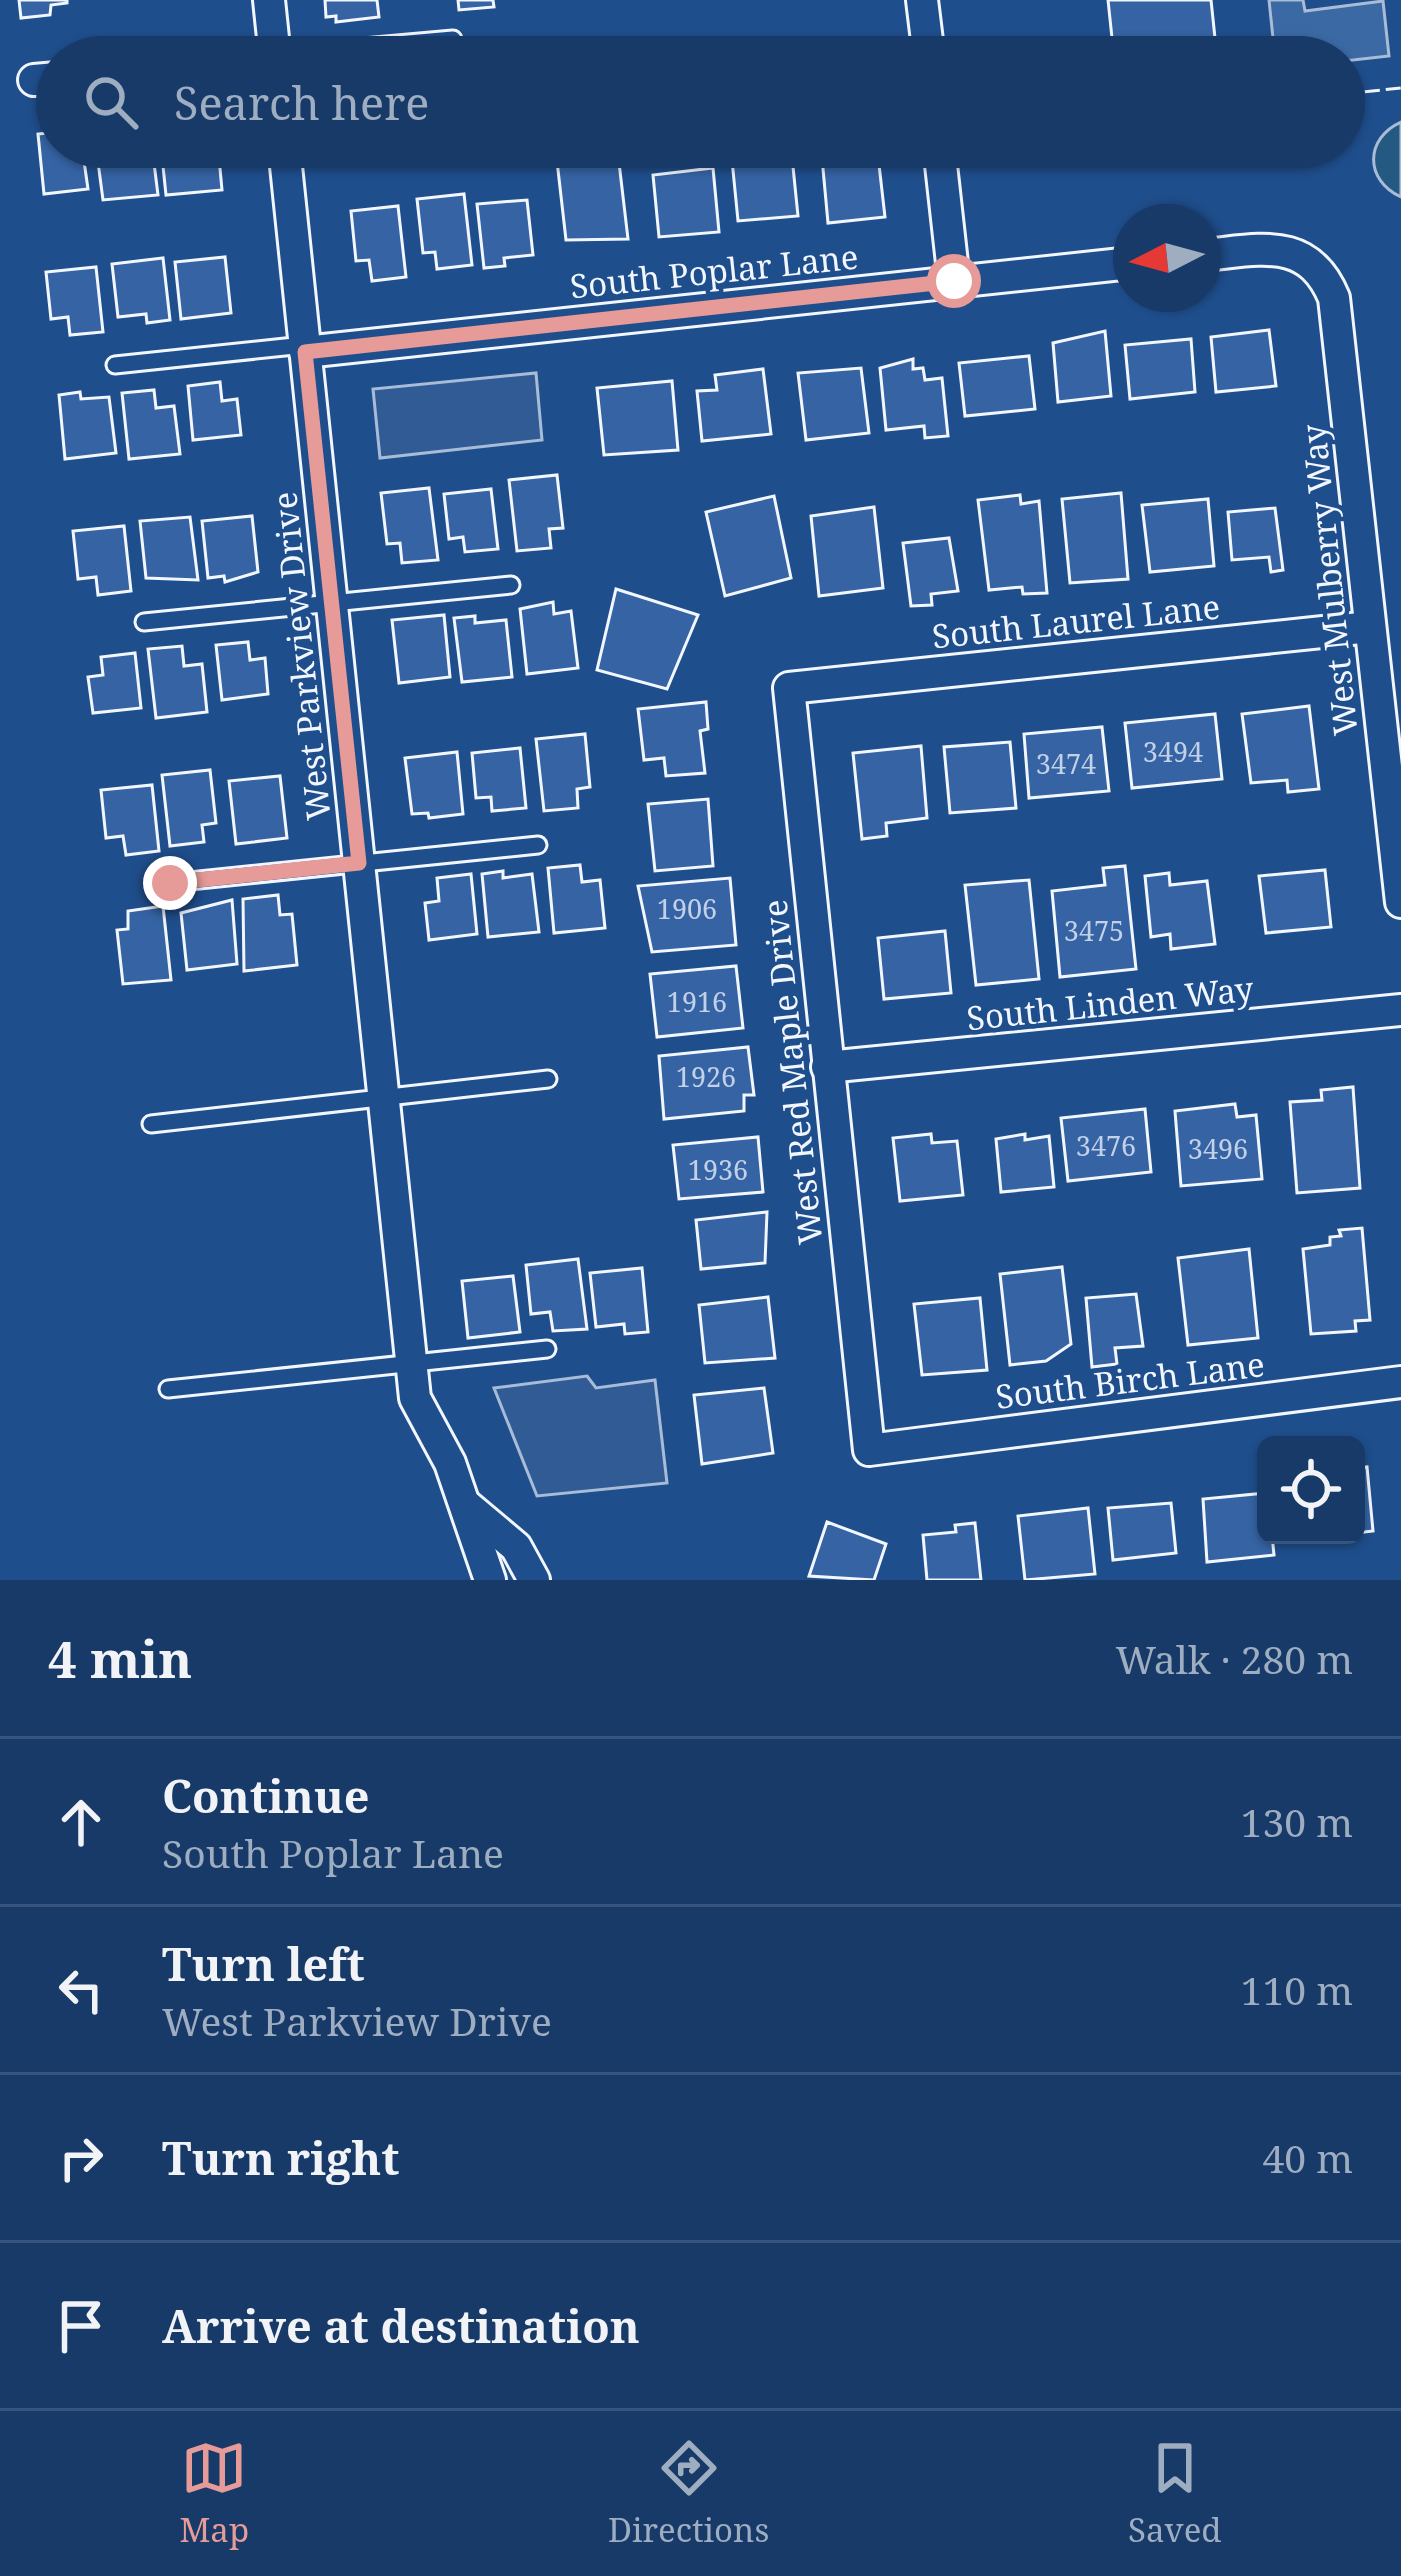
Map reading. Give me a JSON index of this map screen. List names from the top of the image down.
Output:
{
  "streets": {
    "street": [
      "South Poplar Lane",
      "West Mulberry Way",
      "South Laurel Lane",
      "West Parkview Drive",
      "South Linden Way",
      "West Red Maple Drive",
      "South Birch Lane"
    ]
  },
  "crossings": [
    ["South Poplar Lane", "West Parkview Drive"],
    ["West Mulberry Way", "South Laurel Lane"],
    ["South Laurel Lane", "West Red Maple Drive"],
    ["South Linden Way", "West Red Maple Drive"],
    ["West Red Maple Drive", "South Birch Lane"]
  ],
  "house_numbers": [
    "3494",
    "3474",
    "1906",
    "3475",
    "1916",
    "1926",
    "3476",
    "3496",
    "1936"
  ],
  "north": "left",
  "page": {
    "search": "Search here",
    "heading": ["4 min", "Walk · 280 m"],
    "list": [
      ["Continue", "South Poplar Lane", "130 m"],
      ["Turn left", "West Parkview Drive", "110 m"],
      ["Turn right", "40 m"],
      "Arrive at destination"
    ],
    "nav": ["Map", "Directions", "Saved"]
  }
}
